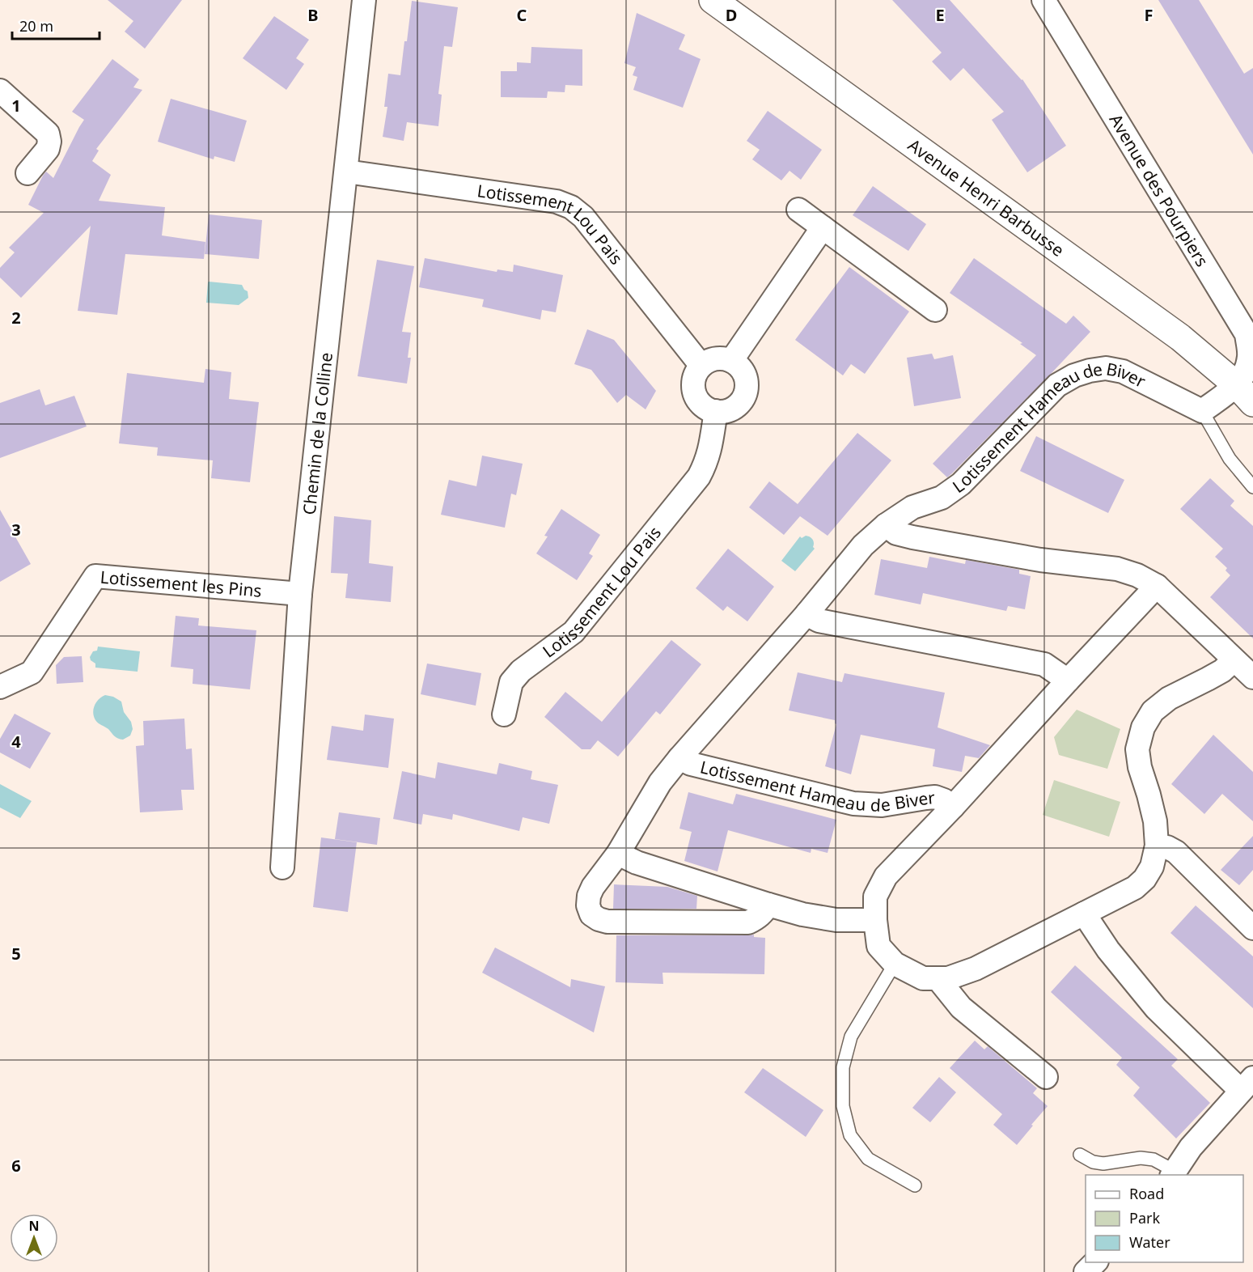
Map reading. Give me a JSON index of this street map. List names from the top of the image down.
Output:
{
  "streets": {
    "main road": ["Avenue Henri Barbusse"],
    "street": [
      "Avenue des Pourpiers",
      "Lotissement Lou Pais",
      "Chemin de la Colline",
      "Lotissement Hameau de Biver",
      "Lotissement les Pins"
    ]
  },
  "crossings": [
    ["Avenue des Pourpiers", "Avenue Henri Barbusse"],
    ["Lotissement Lou Pais", "Chemin de la Colline"],
    ["Chemin de la Colline", "Lotissement les Pins"]
  ],
  "legend": ["Road", "Park", "Water"],
  "scale_bar": "20 m",
  "north": "top",
  "grid": {
    "columns": [
      "B",
      "C",
      "D",
      "E",
      "F"
    ],
    "rows": [
      "1",
      "2",
      "3",
      "4",
      "5",
      "6"
    ]
  }
}
